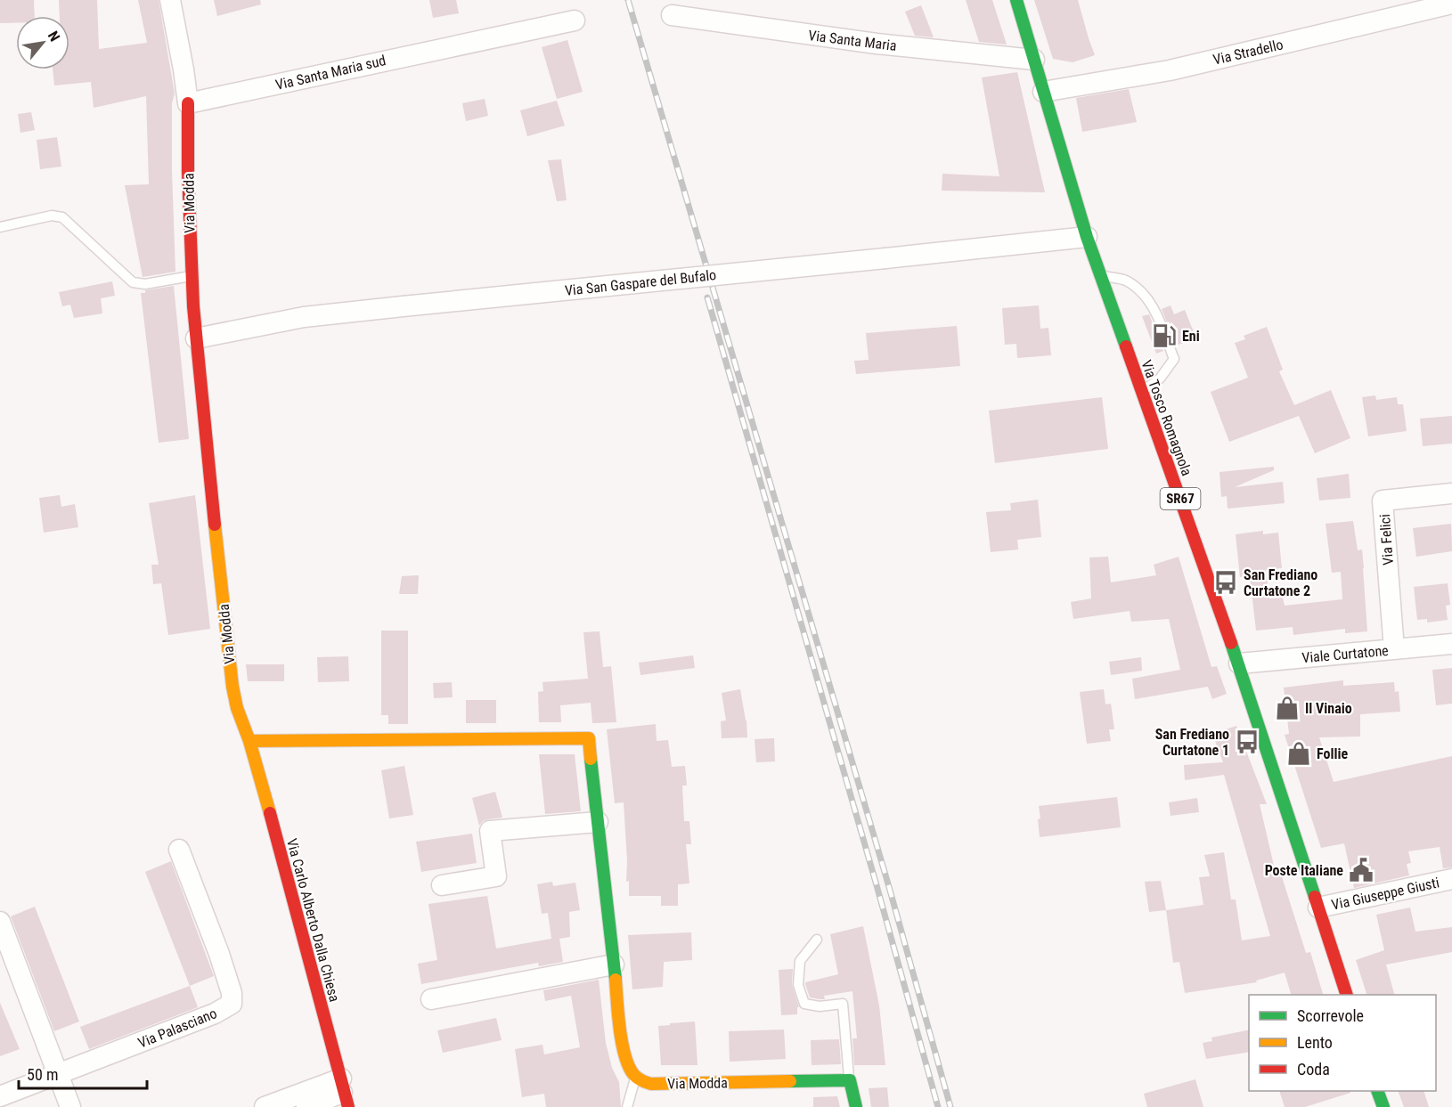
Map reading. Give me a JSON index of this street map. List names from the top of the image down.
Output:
{
  "streets": {
    "street": [
      "Via Santa Maria",
      "Via Stradello",
      "Via Santa Maria sud",
      "Via Modda",
      "Via San Gaspare del Bufalo",
      "Via Tosco Romagnola",
      "SR67",
      "Via Felici",
      "Viale Curtatone",
      "Via Giuseppe Giusti",
      "Via Carlo Alberto Dalla Chiesa",
      "Via Palasciano"
    ]
  },
  "crossings": [
    ["Via Santa Maria", "Via Tosco Romagnola"],
    ["Via Stradello", "Via Tosco Romagnola"],
    ["Via Santa Maria sud", "Via Modda"],
    ["Via Modda", "Via San Gaspare del Bufalo"],
    ["Via Modda", "Via Carlo Alberto Dalla Chiesa"],
    ["Via San Gaspare del Bufalo", "Via Tosco Romagnola"],
    ["Via Tosco Romagnola", "Viale Curtatone"],
    ["Via Tosco Romagnola", "Via Giuseppe Giusti"],
    ["Via Felici", "Viale Curtatone"]
  ],
  "places": {
    "fuel station": ["Eni"],
    "bus stop": ["San Frediano Curtatone 2", "San Frediano Curtatone 1"],
    "shop": ["Il Vinaio", "Follie"],
    "public building": ["Poste Italiane"]
  },
  "legend": ["Scorrevole", "Lento", "Coda"],
  "scale_bar": "50 m",
  "north": "top right"
}
